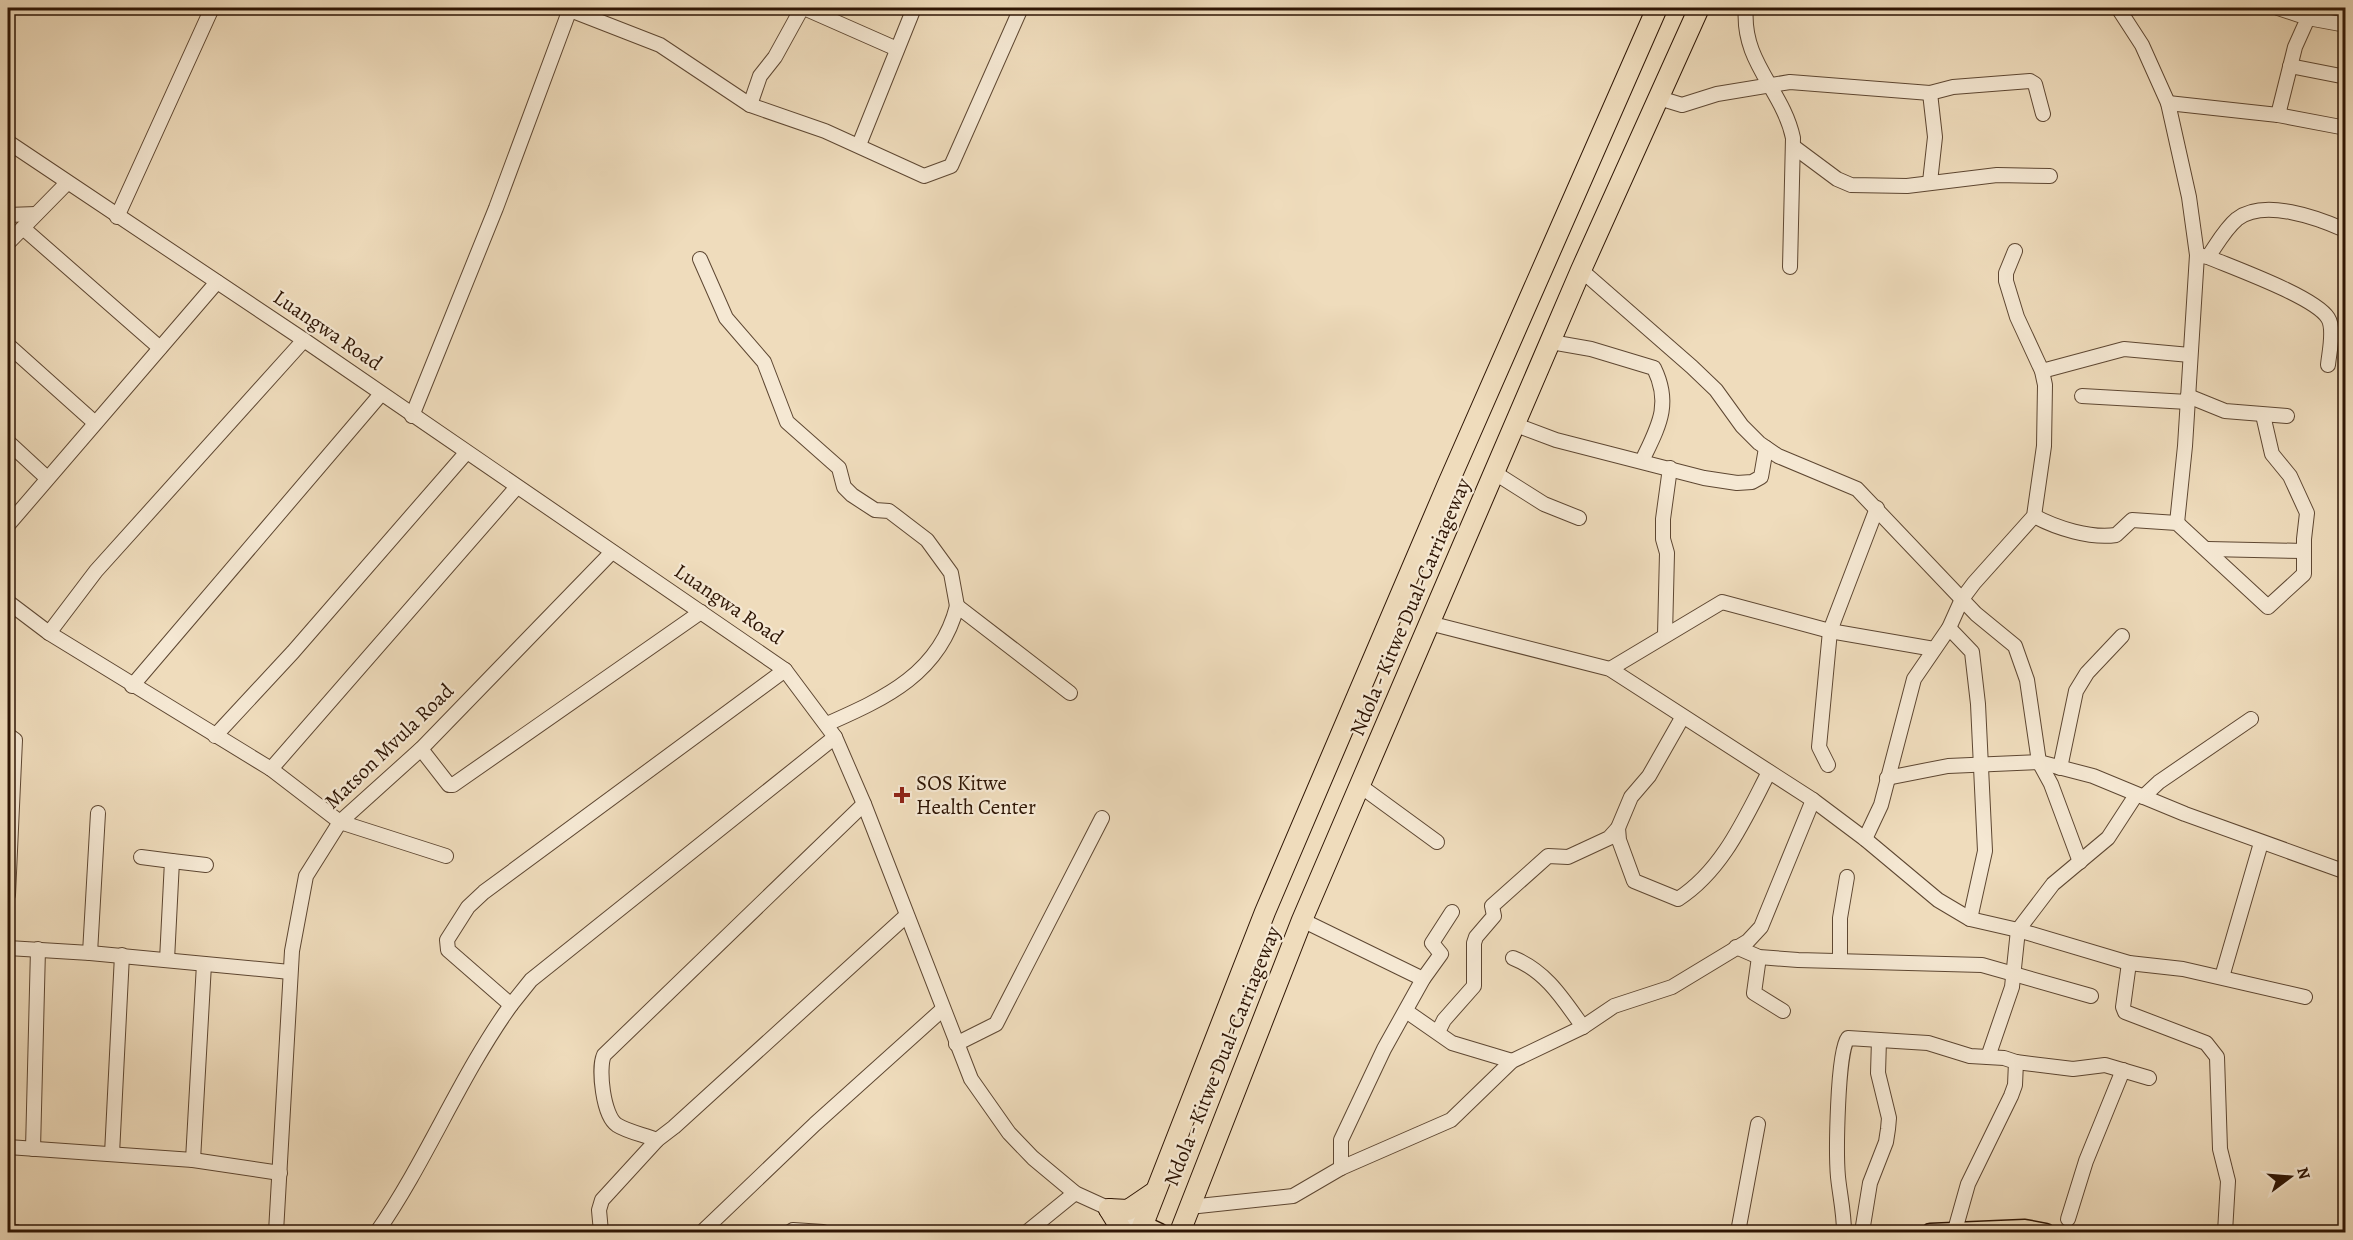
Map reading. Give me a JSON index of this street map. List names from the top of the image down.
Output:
{
  "streets": {
    "highway": ["Ndola - Kitwe Dual-Carriageway"],
    "street": ["Luangwa Road", "Matson Mvula Road"]
  },
  "crossings": [
    ["Luangwa Road", "Ndola - Kitwe Dual-Carriageway"],
    ["Luangwa Road", "Matson Mvula Road"]
  ],
  "places": {
    "health": ["SOS Kitwe Health Center"]
  },
  "north": "right"
}
